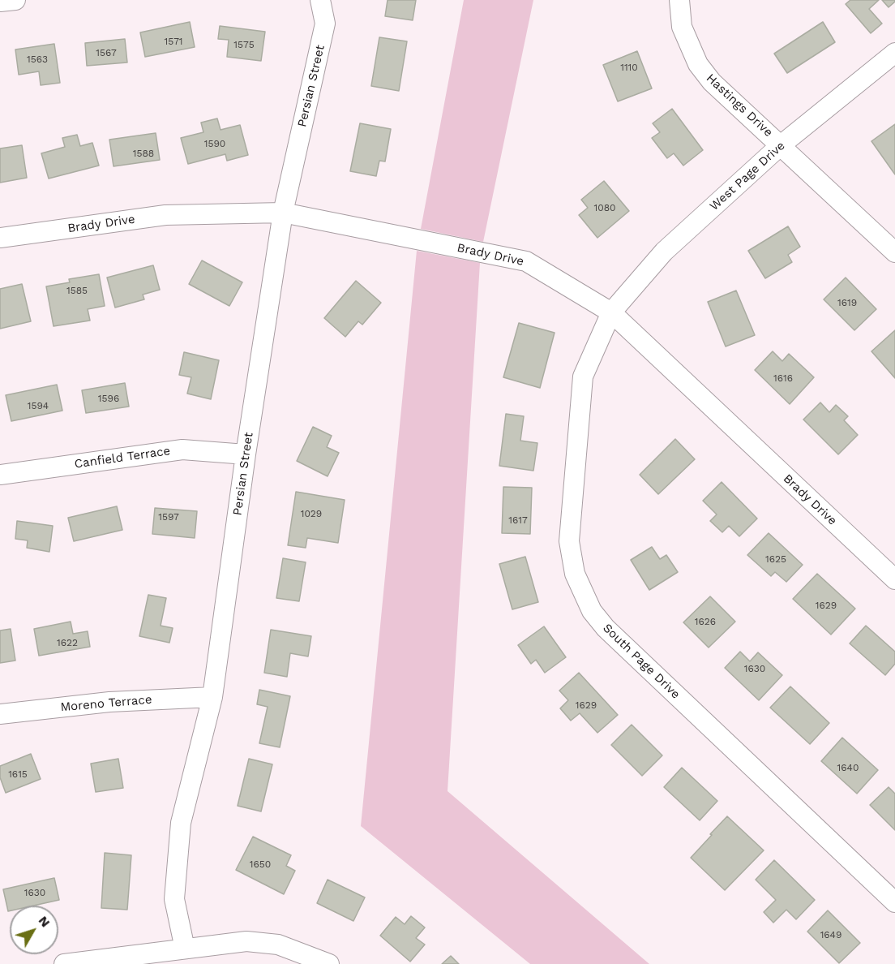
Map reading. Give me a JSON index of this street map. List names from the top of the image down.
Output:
{
  "streets": {
    "street": [
      "Persian Street",
      "Hastings Drive",
      "West Page Drive",
      "Brady Drive",
      "Canfield Terrace",
      "South Page Drive",
      "Moreno Terrace"
    ]
  },
  "crossings": [
    ["Persian Street", "Brady Drive"],
    ["Persian Street", "Canfield Terrace"],
    ["Persian Street", "Moreno Terrace"],
    ["Hastings Drive", "West Page Drive"],
    ["West Page Drive", "Brady Drive"],
    ["West Page Drive", "South Page Drive"],
    ["Brady Drive", "South Page Drive"]
  ],
  "house_numbers": [
    "1571",
    "1575",
    "1567",
    "1563",
    "1110",
    "1590",
    "1588",
    "1080",
    "1585",
    "1619",
    "1616",
    "1596",
    "1594",
    "1029",
    "1597",
    "1617",
    "1625",
    "1629",
    "1626",
    "1622",
    "1630",
    "1629",
    "1640",
    "1615",
    "1650",
    "1630",
    "1649"
  ],
  "north": "top right"
}
